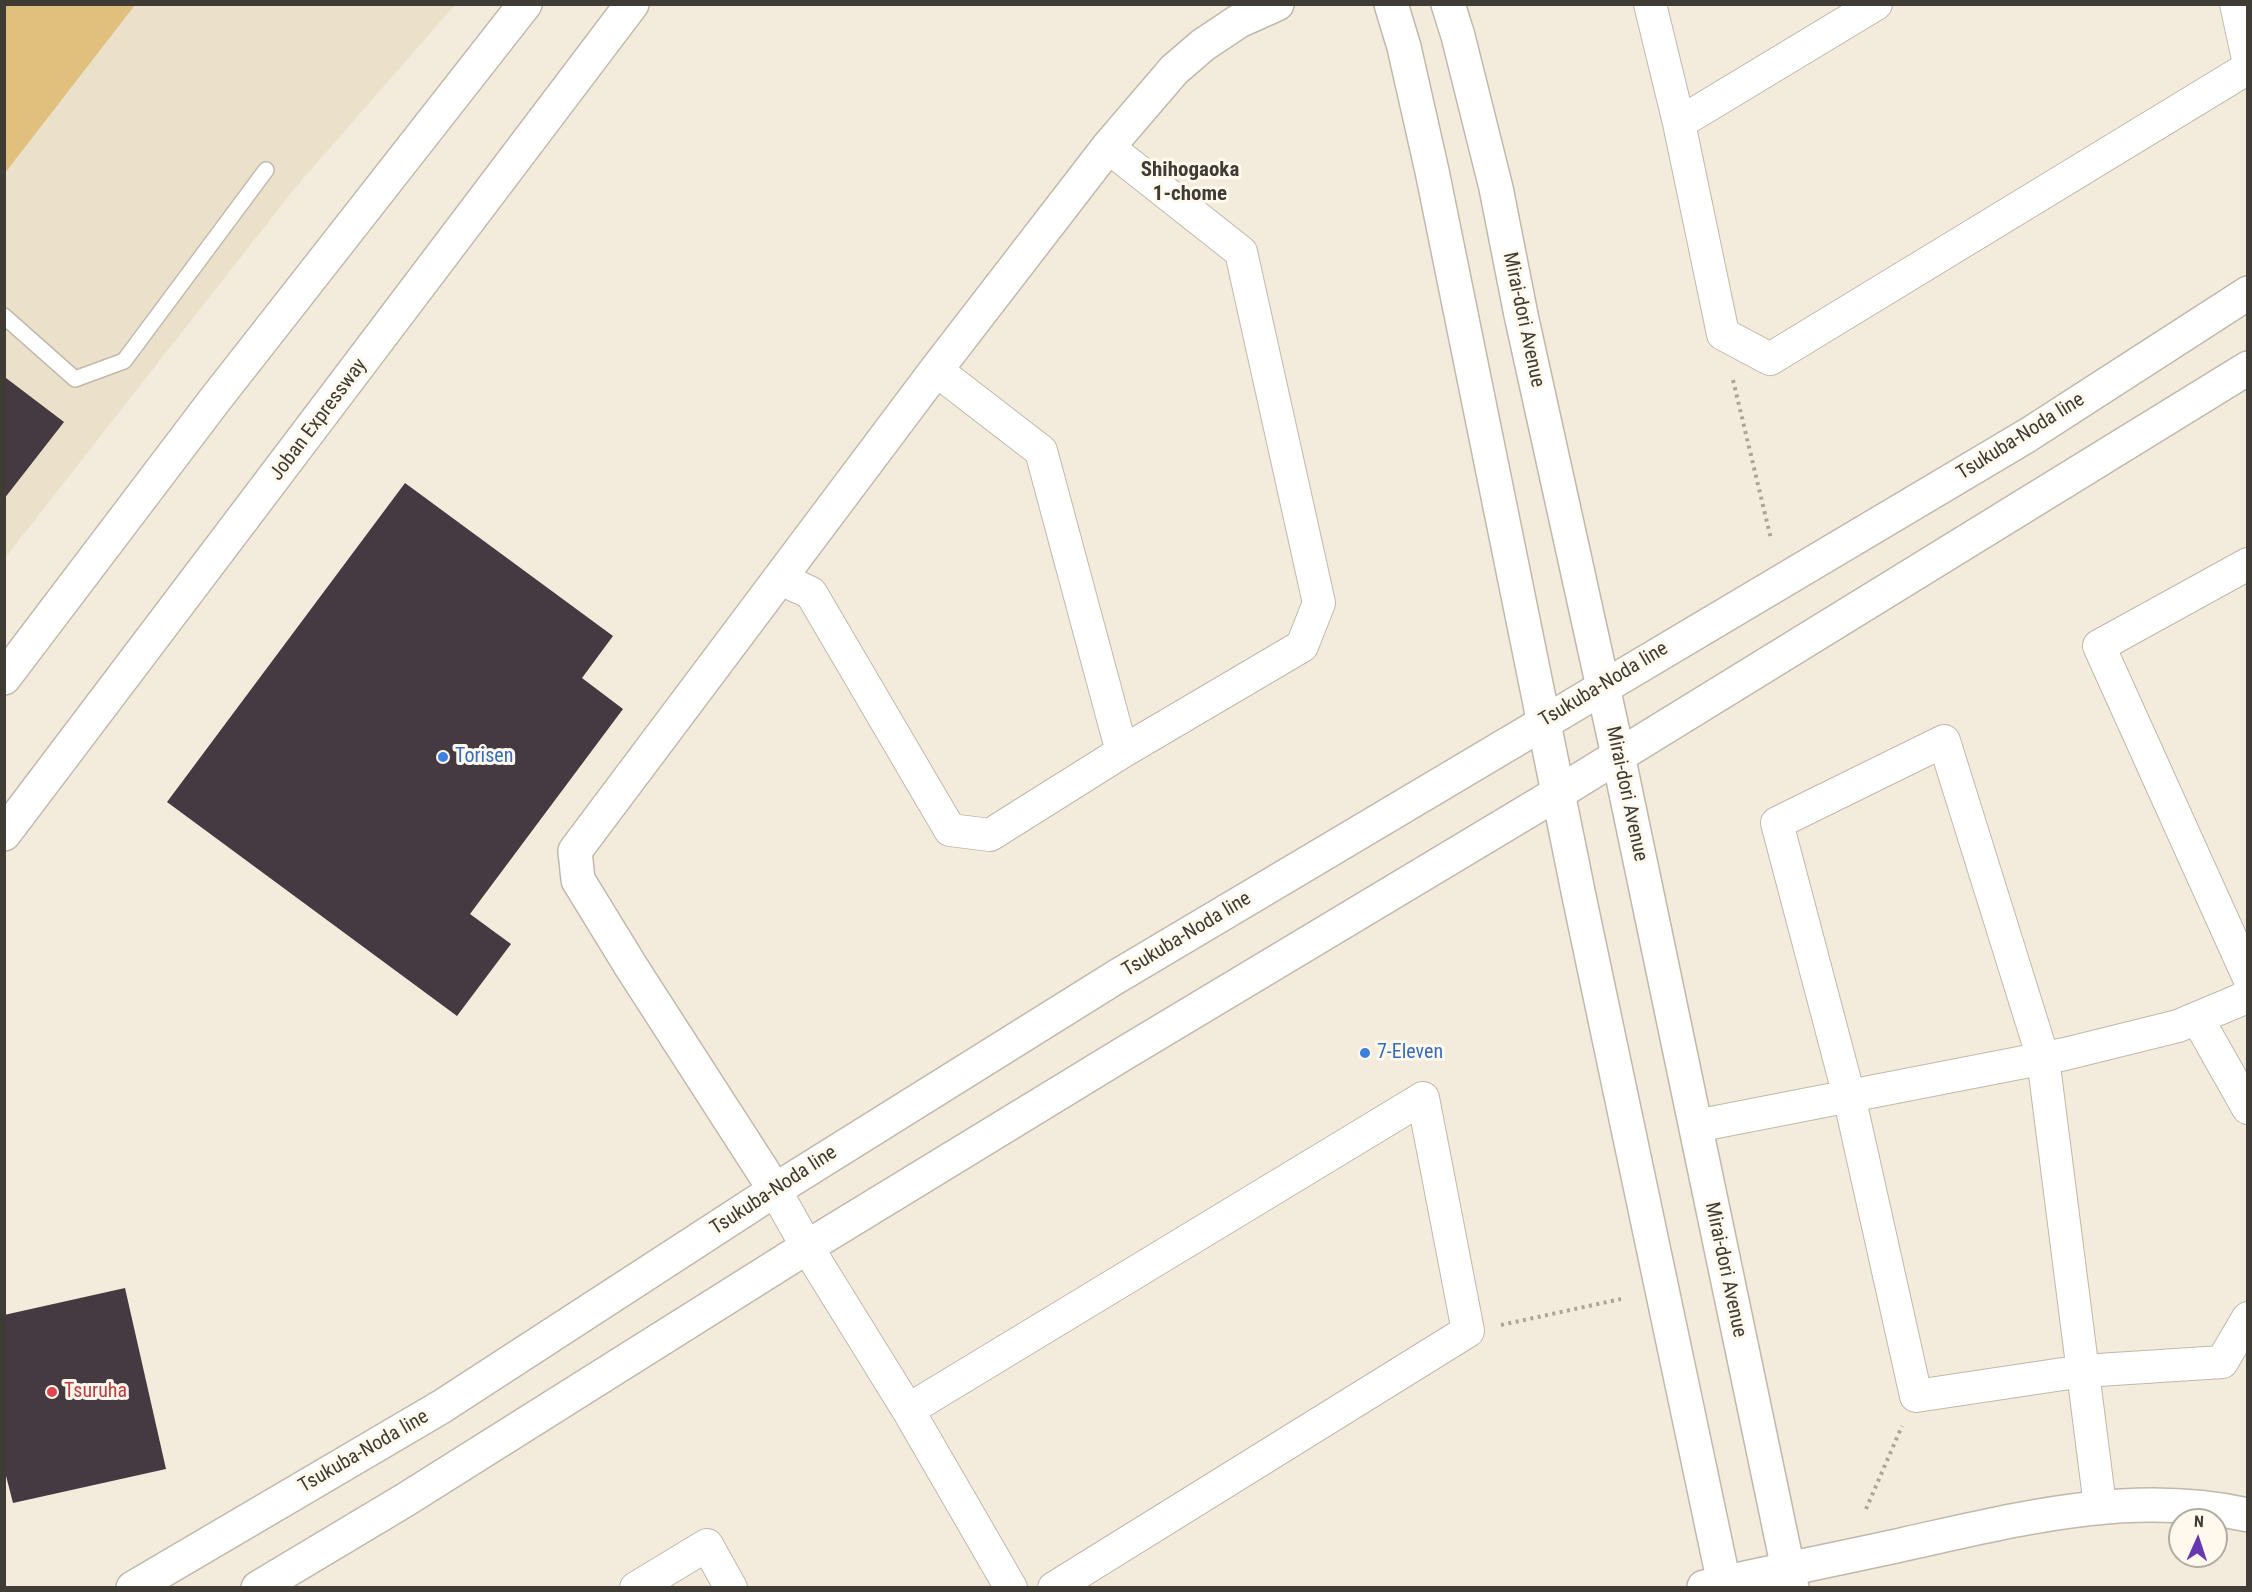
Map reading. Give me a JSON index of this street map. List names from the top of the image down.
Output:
{
  "streets": {
    "main road": ["Mirai-dori Avenue", "Joban Expressway", "Tsukuba-Noda line"]
  },
  "crossings": [
    ["Mirai-dori Avenue", "Tsukuba-Noda line"]
  ],
  "districts": ["Shihogaoka 1-chome"],
  "places": ["Torisen", "7-Eleven", "Tsuruha"],
  "north": "top"
}
